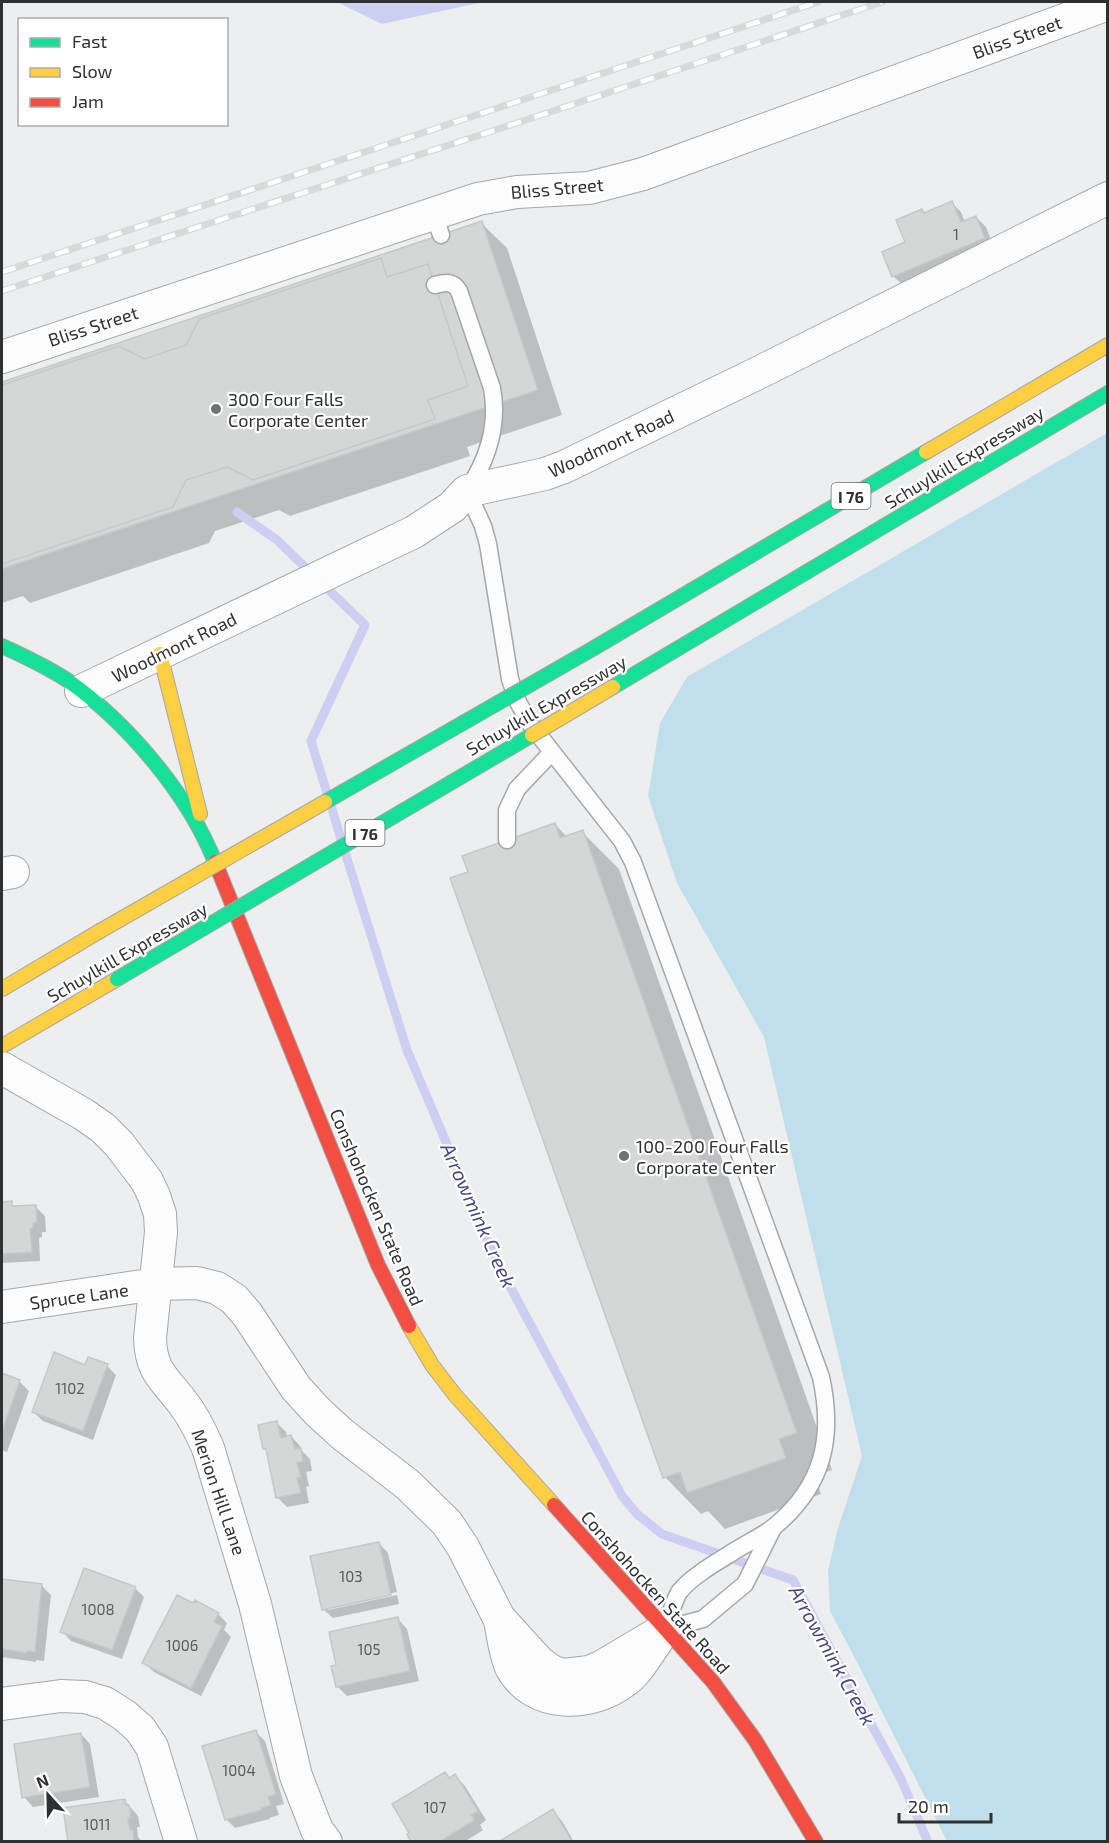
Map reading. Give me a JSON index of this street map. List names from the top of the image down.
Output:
{
  "streets": {
    "main road": ["Schuylkill Expressway", "I 76", "Conshohocken State Road"],
    "street": [
      "Bliss Street",
      "Woodmont Road",
      "Spruce Lane",
      "Merion Hill Lane"
    ]
  },
  "crossings": [
    ["Woodmont Road", "Conshohocken State Road"],
    ["Spruce Lane", "Merion Hill Lane"]
  ],
  "water": ["Arrowmink Creek"],
  "places": ["300 Four Falls Corporate Center", "100-200 Four Falls Corporate Center"],
  "house_numbers": [
    "1",
    "1102",
    "103",
    "1008",
    "1006",
    "105",
    "1004",
    "107",
    "1011"
  ],
  "legend": ["Fast", "Slow", "Jam"],
  "scale_bar": "20 m",
  "north": "top"
}
